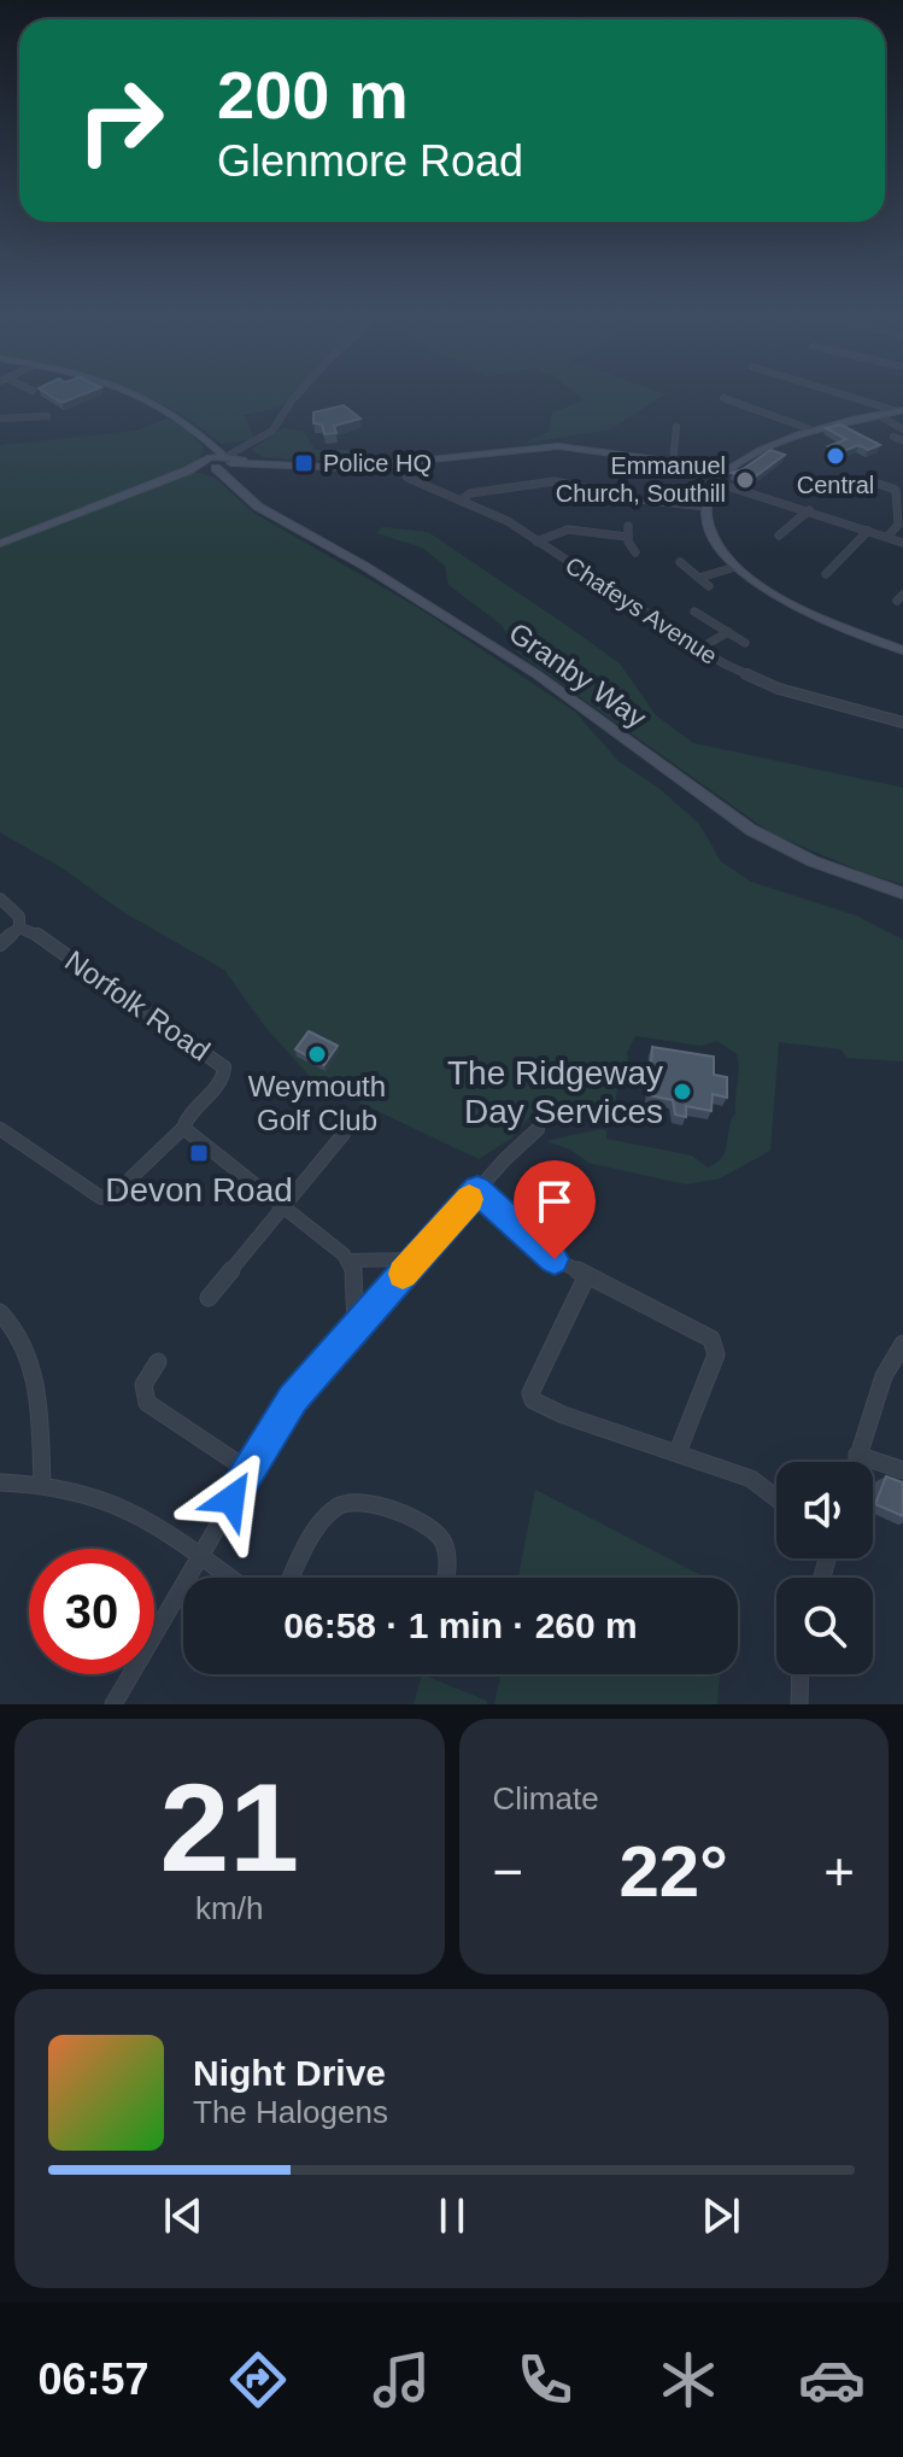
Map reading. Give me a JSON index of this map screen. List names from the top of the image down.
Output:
{
  "streets": {
    "main road": ["Granby Way"],
    "street": ["Chafeys Avenue", "Norfolk Road"]
  },
  "places": {
    "other": [
      "Central",
      "Emmanuel Church, Southill",
      "Weymouth Golf Club",
      "The Ridgeway Day Services"
    ],
    "transit": ["Police HQ", "Devon Road"]
  },
  "page": {
    "turn": ["200 m", "Glenmore Road"],
    "limit": "30",
    "trip": "06:58 · 1 min · 260 m",
    "tile": [
      ["21", "km/h"],
      "Climate"
    ],
    "heat": ["−", "22°", "+"],
    "song": ["Night Drive", "The Halogens"],
    "tabs": "06:57"
  }
}
